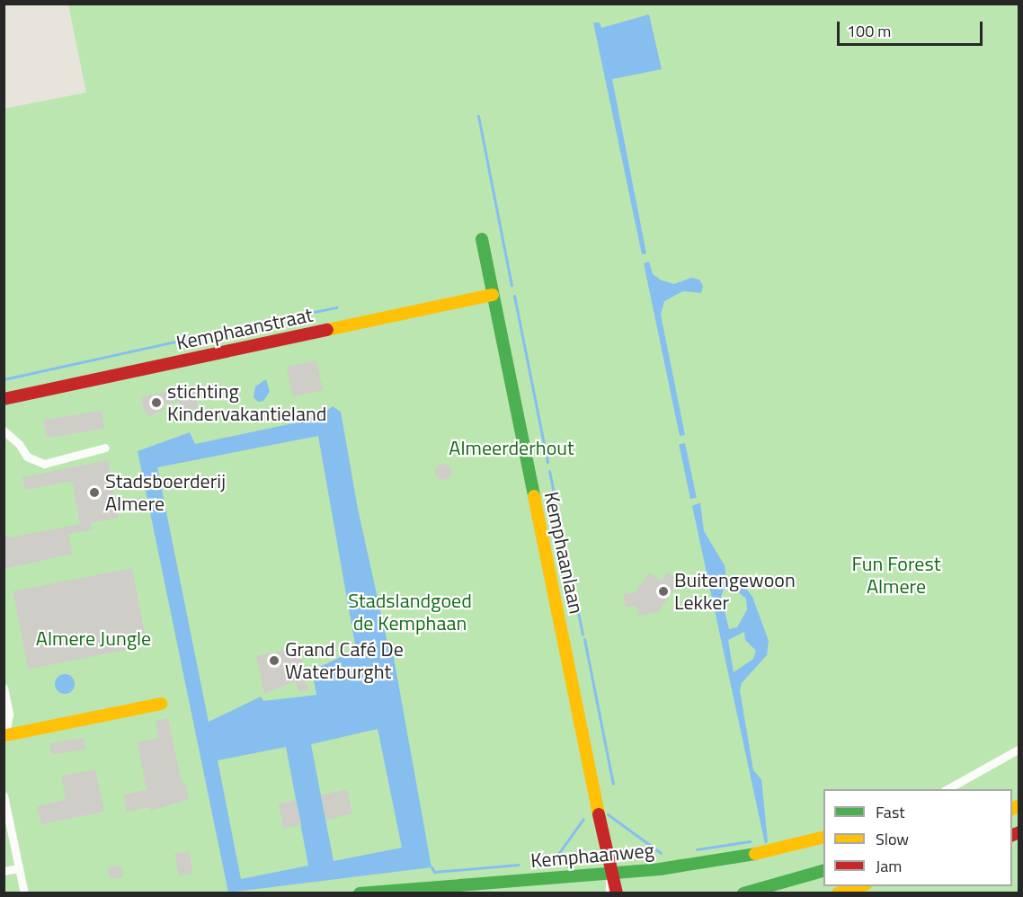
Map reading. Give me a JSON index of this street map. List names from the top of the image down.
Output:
{
  "streets": {
    "street": ["Kemphaanstraat", "Kemphaanlaan", "Kemphaanweg"]
  },
  "crossings": [
    ["Kemphaanstraat", "Kemphaanlaan"],
    ["Kemphaanlaan", "Kemphaanweg"]
  ],
  "parks": [
    "Almeerderhout",
    "Fun Forest Almere",
    "Stadslandgoed de Kemphaan",
    "Almere Jungle"
  ],
  "places": [
    "stichting Kindervakantieland",
    "Stadsboerderij Almere",
    "Buitengewoon Lekker",
    "Grand Café De Waterburght"
  ],
  "legend": ["Fast", "Slow", "Jam"],
  "scale_bar": "100 m"
}
